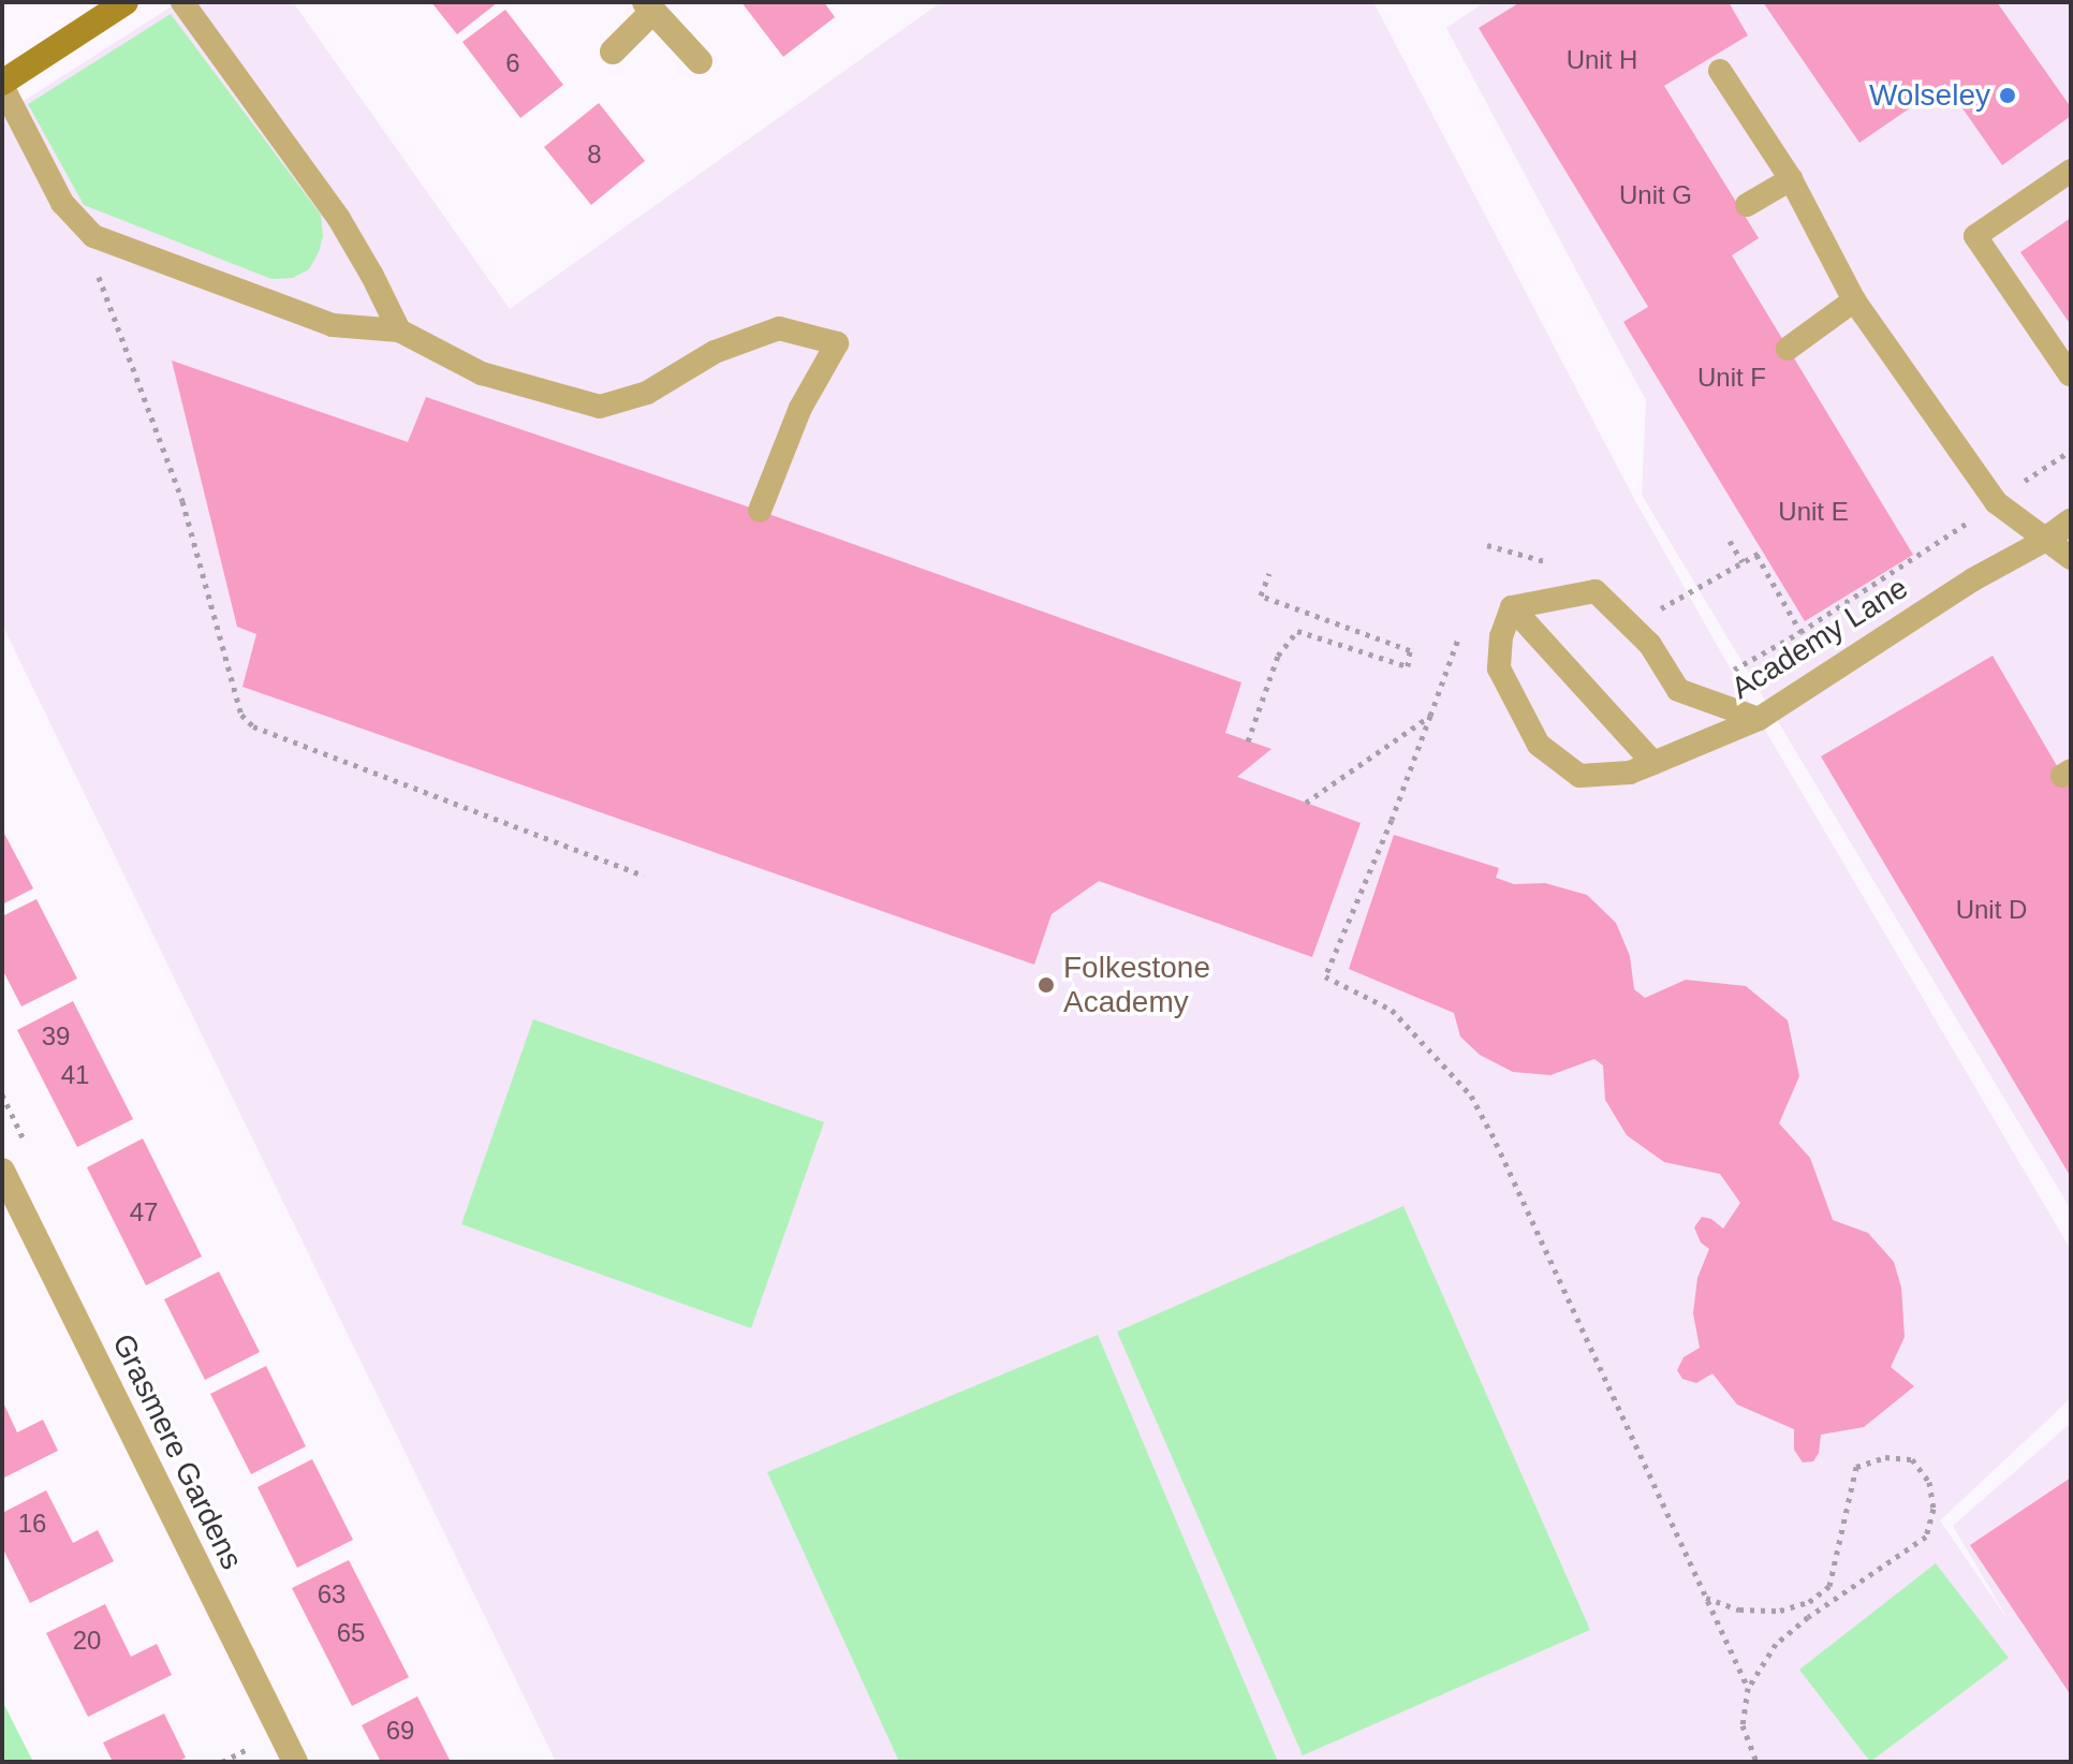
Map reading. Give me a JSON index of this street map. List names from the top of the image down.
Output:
{
  "streets": {
    "street": ["Grasmere Gardens"],
    "lane": ["Academy Lane"]
  },
  "places": ["Wolseley", "Folkestone Academy"],
  "house_numbers": [
    "Unit H",
    "6",
    "8",
    "Unit G",
    "Unit F",
    "Unit E",
    "Unit D",
    "39",
    "41",
    "47",
    "16",
    "63",
    "65",
    "20",
    "69"
  ]
}
